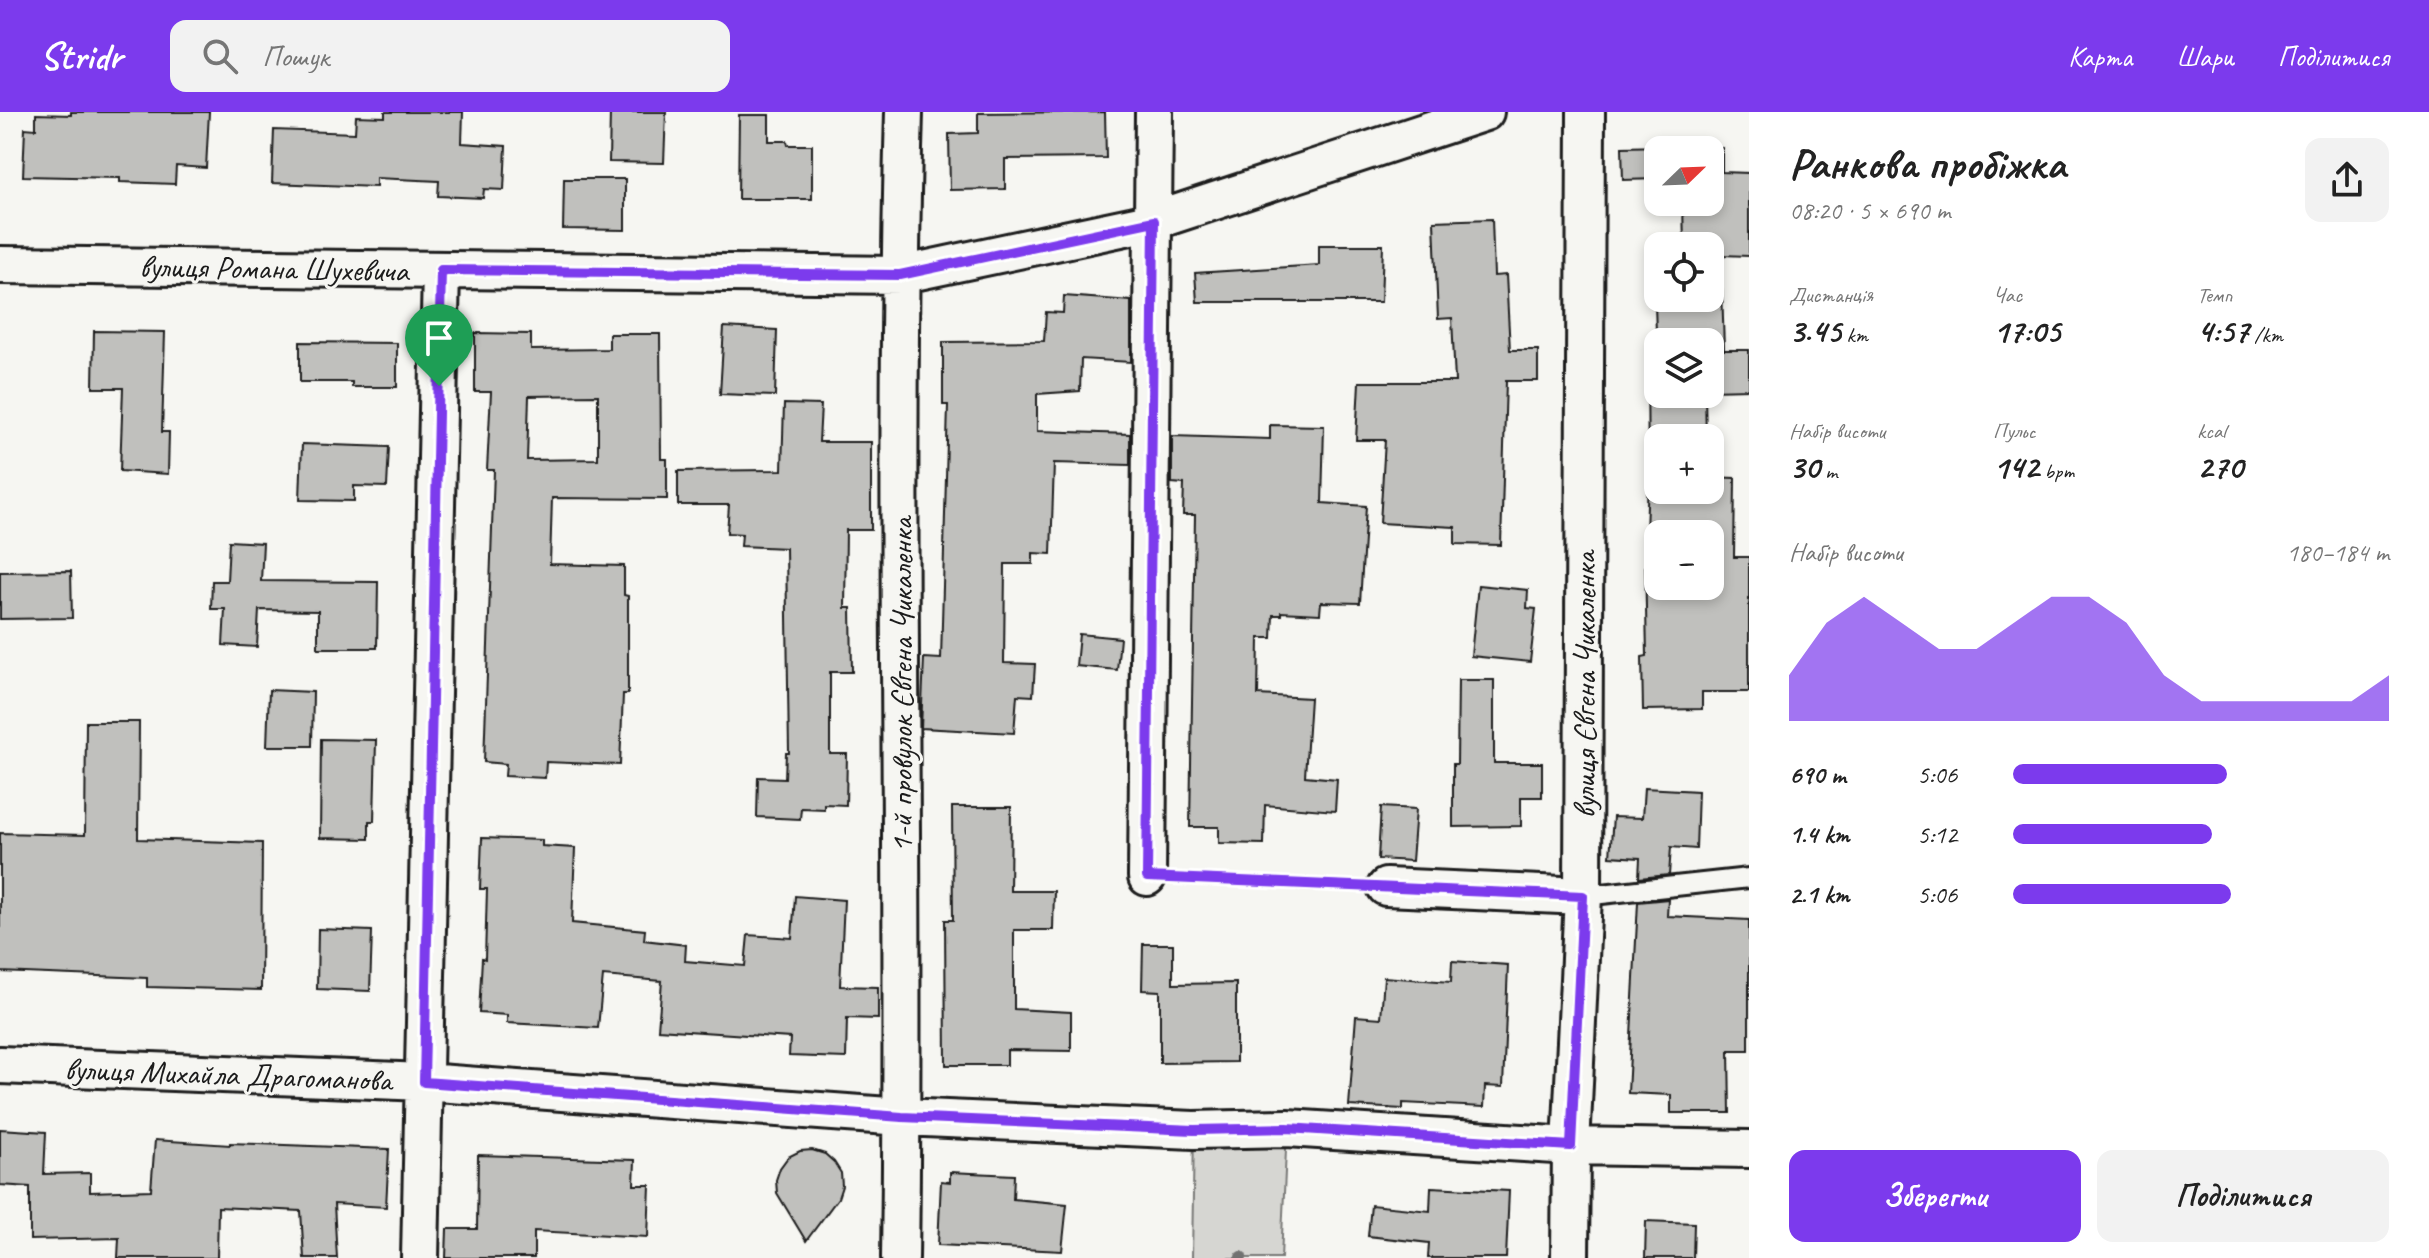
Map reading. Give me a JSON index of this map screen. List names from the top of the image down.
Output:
{
  "streets": {
    "street": [
      "вулиця Романа Шухевича",
      "1-й провулок Євгена Чикаленка",
      "вулиця Євгена Чикаленка",
      "вулиця Михайла Драгоманова"
    ]
  },
  "crossings": [
    ["вулиця Романа Шухевича", "1-й провулок Євгена Чикаленка"],
    ["1-й провулок Євгена Чикаленка", "вулиця Михайла Драгоманова"],
    ["вулиця Євгена Чикаленка", "вулиця Михайла Драгоманова"]
  ],
  "north": "top right",
  "page": {
    "header": "Stridr",
    "search": "Пошук",
    "nav": ["Карта", "Шари", "Поділитися"],
    "heading": ["Ранкова пробіжка", "08:20 · 5 × 690 m"],
    "map_buttons": ["+", "−"],
    "stats": [
      ["Дистанція", "3.45 km"],
      ["Час", "17:05"],
      ["Темп", "4:57 /km"],
      ["Набір висоти", "30 m"],
      ["Пульс", "142 bpm"],
      ["kcal", "270"]
    ],
    "chart": ["Набір висоти", "180–184 m"],
    "list": [
      {
        "name": "690 m",
        "note": "5:06"
      },
      {
        "name": "1.4 km",
        "note": "5:12"
      },
      {
        "name": "2.1 km",
        "note": "5:06"
      }
    ],
    "buttons": ["Зберегти", "Поділитися"]
  }
}
